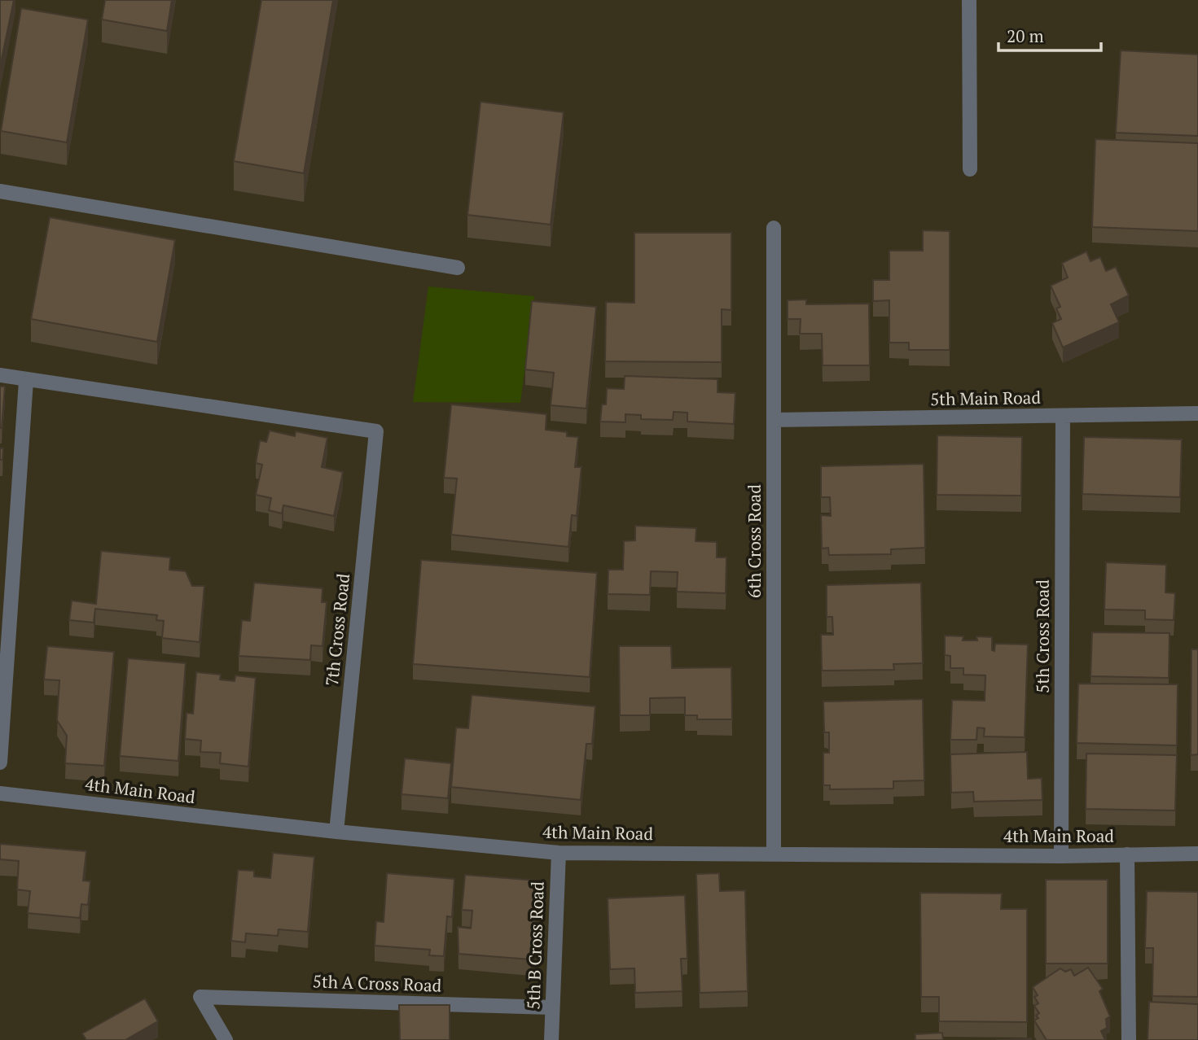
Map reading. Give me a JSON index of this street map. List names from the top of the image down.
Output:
{
  "streets": {
    "street": [
      "5th Main Road",
      "6th Cross Road",
      "7th Cross Road",
      "5th Cross Road",
      "4th Main Road",
      "5th B Cross Road",
      "5th A Cross Road"
    ]
  },
  "crossings": [
    ["5th Main Road", "6th Cross Road"],
    ["5th Main Road", "5th Cross Road"],
    ["6th Cross Road", "4th Main Road"],
    ["7th Cross Road", "4th Main Road"],
    ["5th Cross Road", "4th Main Road"],
    ["4th Main Road", "5th B Cross Road"],
    ["5th B Cross Road", "5th A Cross Road"]
  ],
  "scale_bar": "20 m"
}
